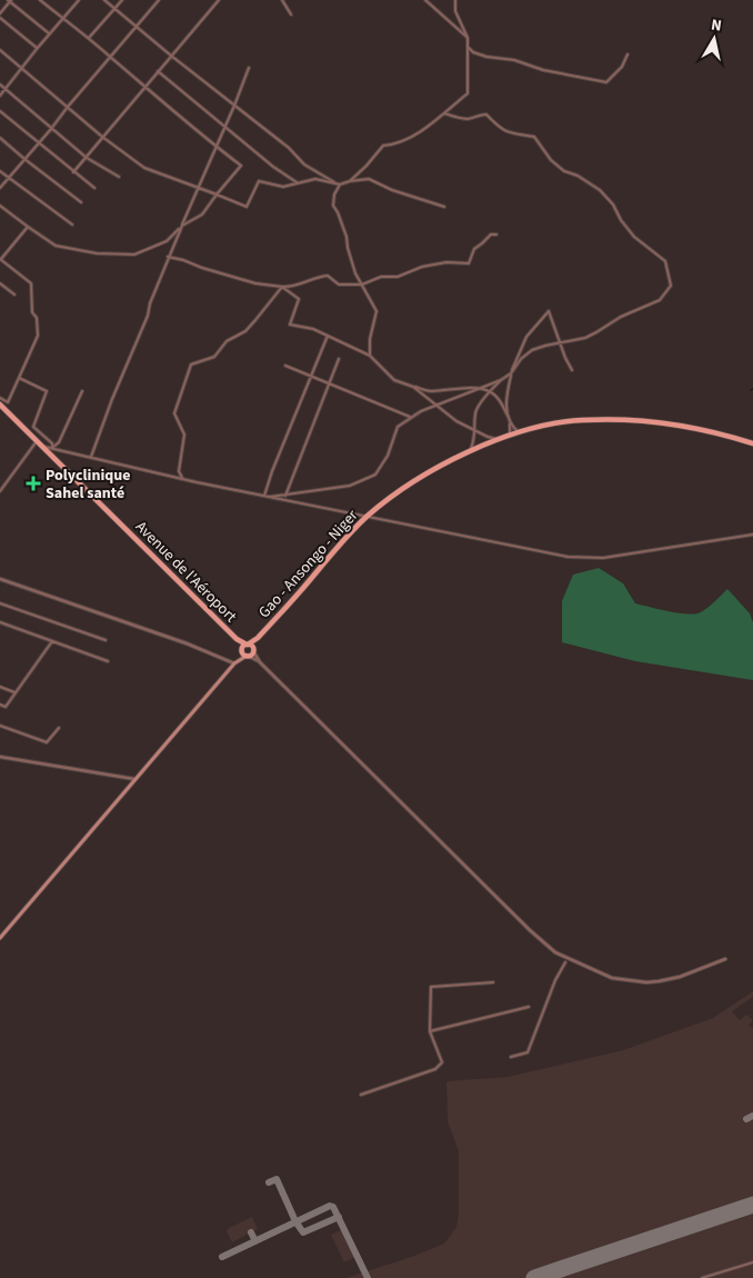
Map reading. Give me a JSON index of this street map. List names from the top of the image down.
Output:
{
  "streets": {
    "main road": ["Gao - Ansongo - Niger", "Avenue de l'Aéroport"]
  },
  "places": {
    "health": ["Polyclinique Sahel santé"]
  },
  "north": "top"
}
